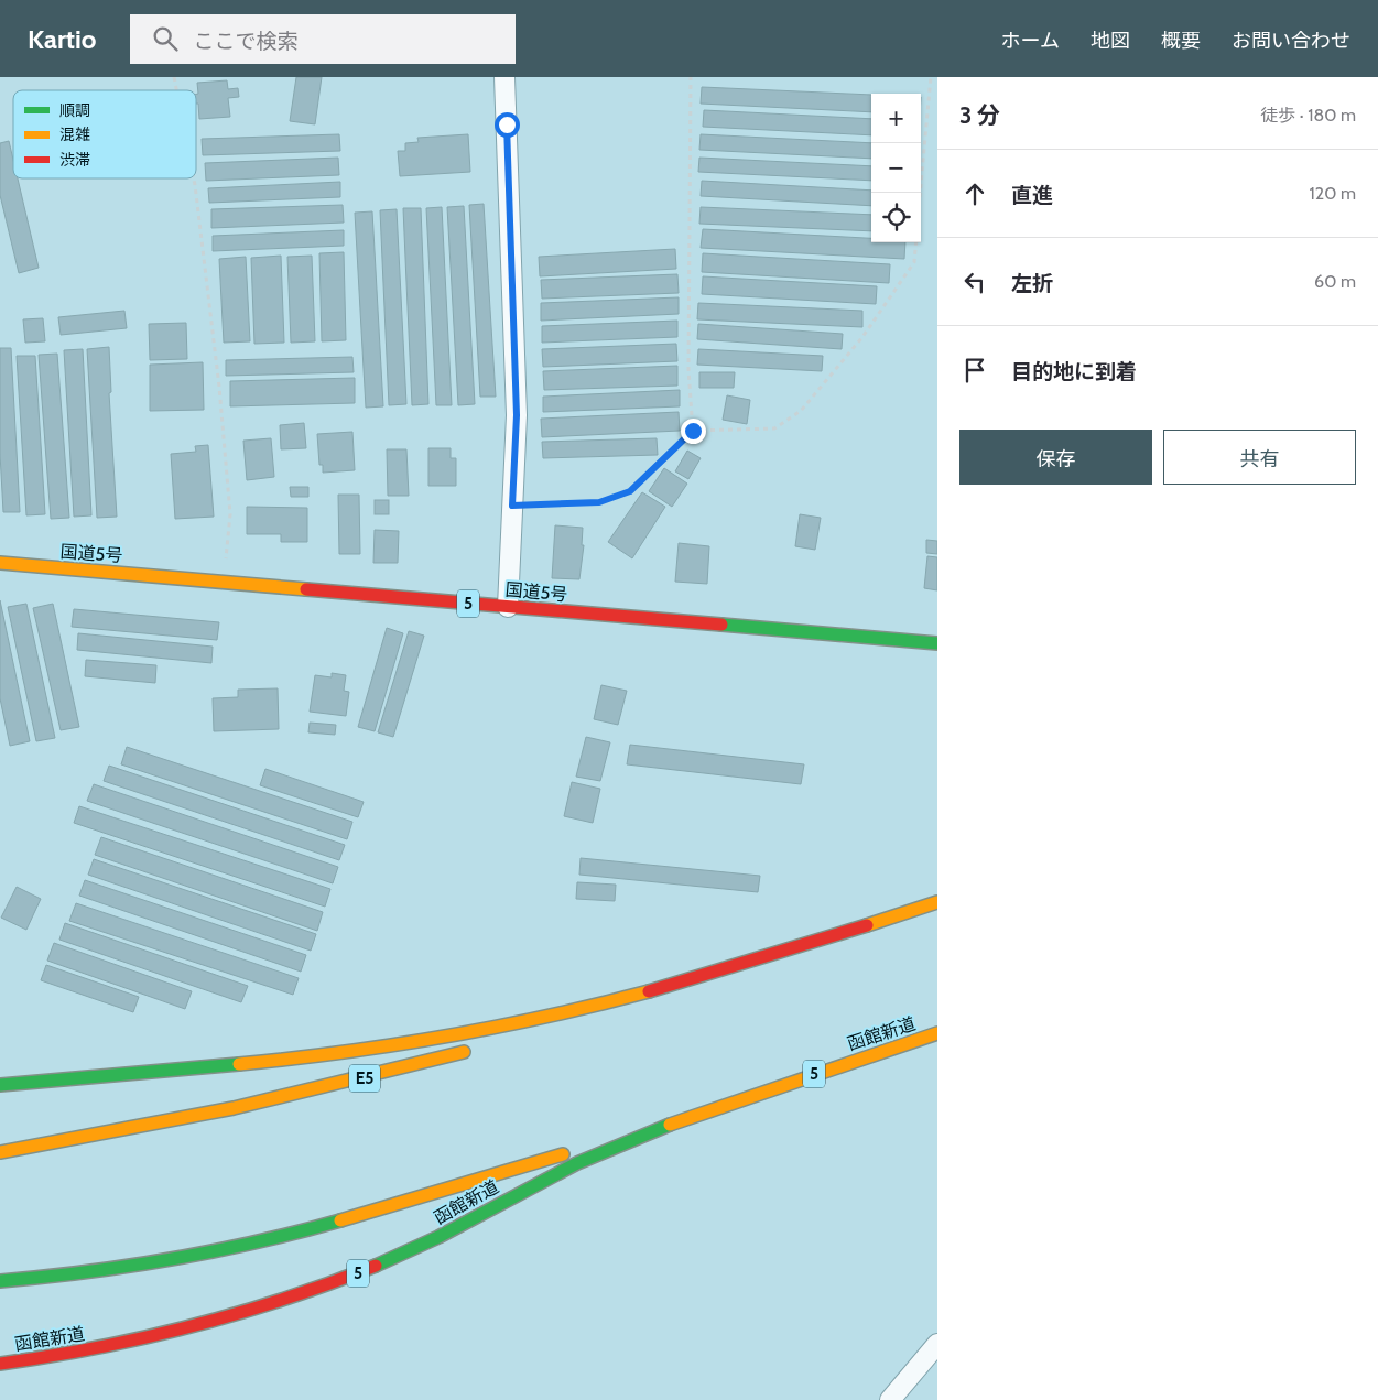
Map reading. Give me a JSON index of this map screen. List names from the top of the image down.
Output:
{
  "streets": {
    "highway": [
      "国道5号",
      "5",
      "函館新道",
      "E5"
    ]
  },
  "legend": ["順調", "混雑", "渋滞"],
  "page": {
    "header": "Kartio",
    "search": "ここで検索",
    "nav": [
      "ホーム",
      "地図",
      "概要",
      "お問い合わせ"
    ],
    "heading": ["3 分", "徒歩 · 180 m"],
    "map_buttons": ["+", "−"],
    "list": [
      ["直進", "120 m"],
      ["左折", "60 m"],
      "目的地に到着"
    ],
    "buttons": ["保存", "共有"]
  }
}
